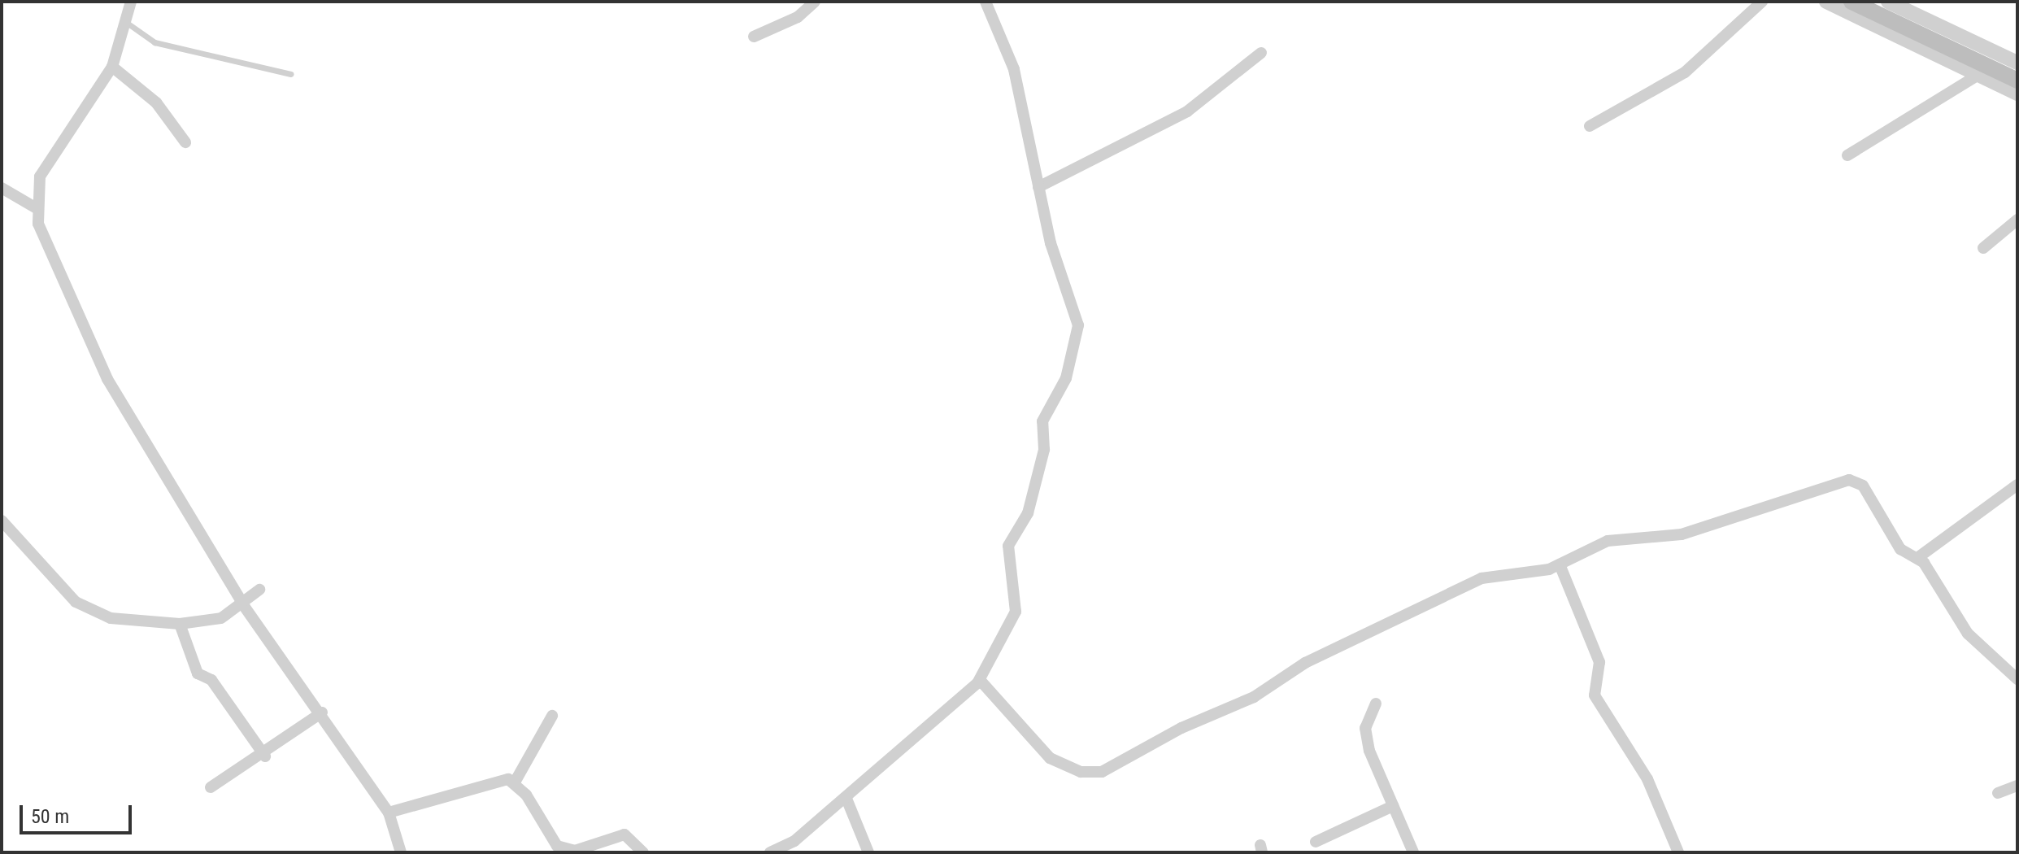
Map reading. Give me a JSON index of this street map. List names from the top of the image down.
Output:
{
  "scale_bar": "50 m"
}
